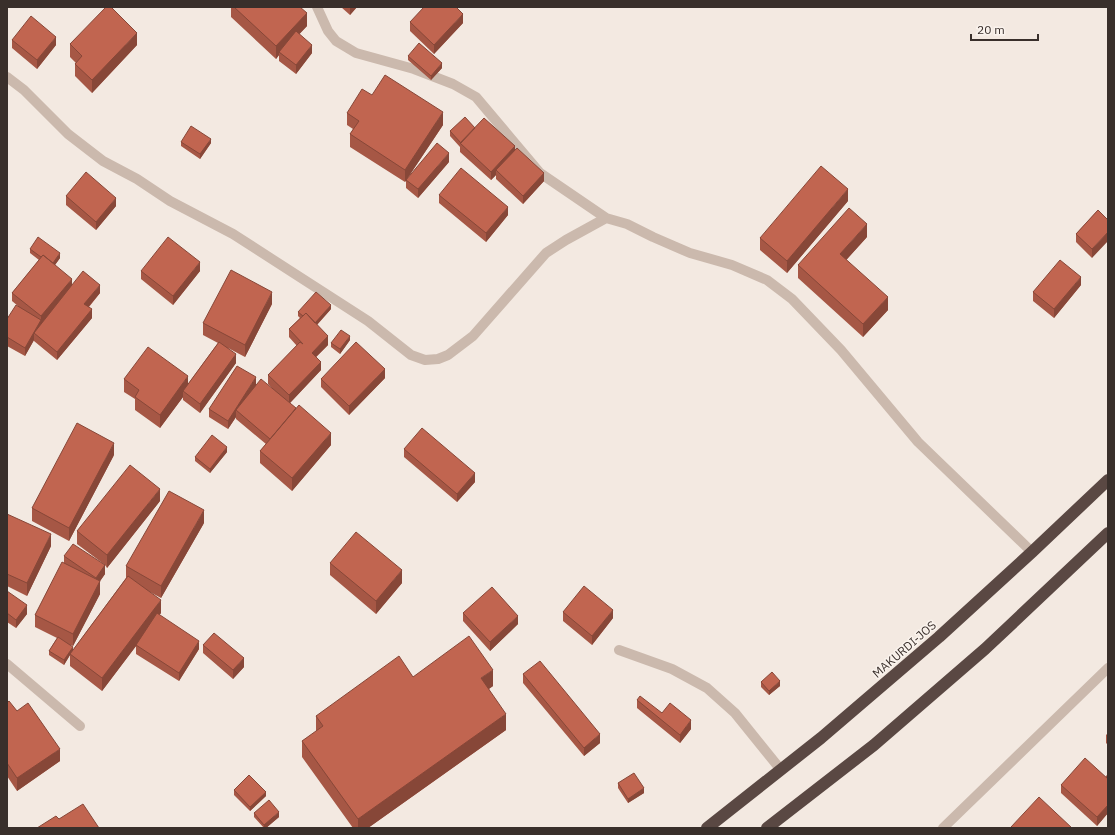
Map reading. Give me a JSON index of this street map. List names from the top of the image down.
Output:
{
  "streets": {
    "highway": ["MAKURDI-JOS"]
  },
  "scale_bar": "20 m"
}
